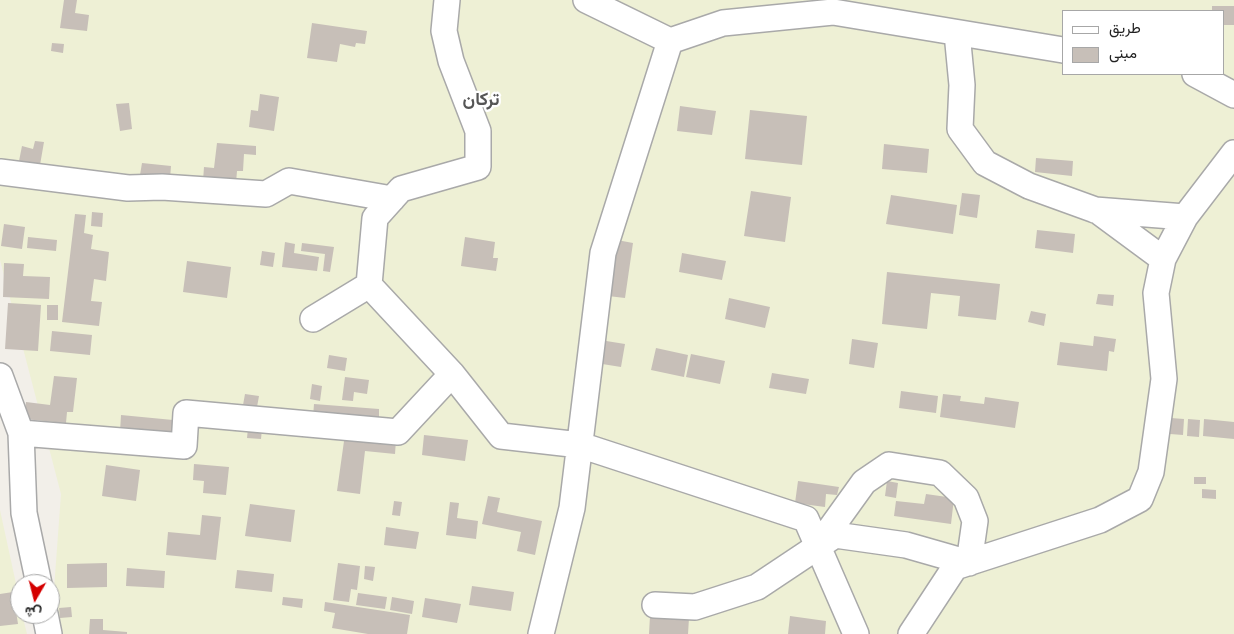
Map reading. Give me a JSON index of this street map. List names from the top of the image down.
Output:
{
  "districts": ["تركان"],
  "legend": ["طريق", "مبنى"],
  "north": "bottom"
}
